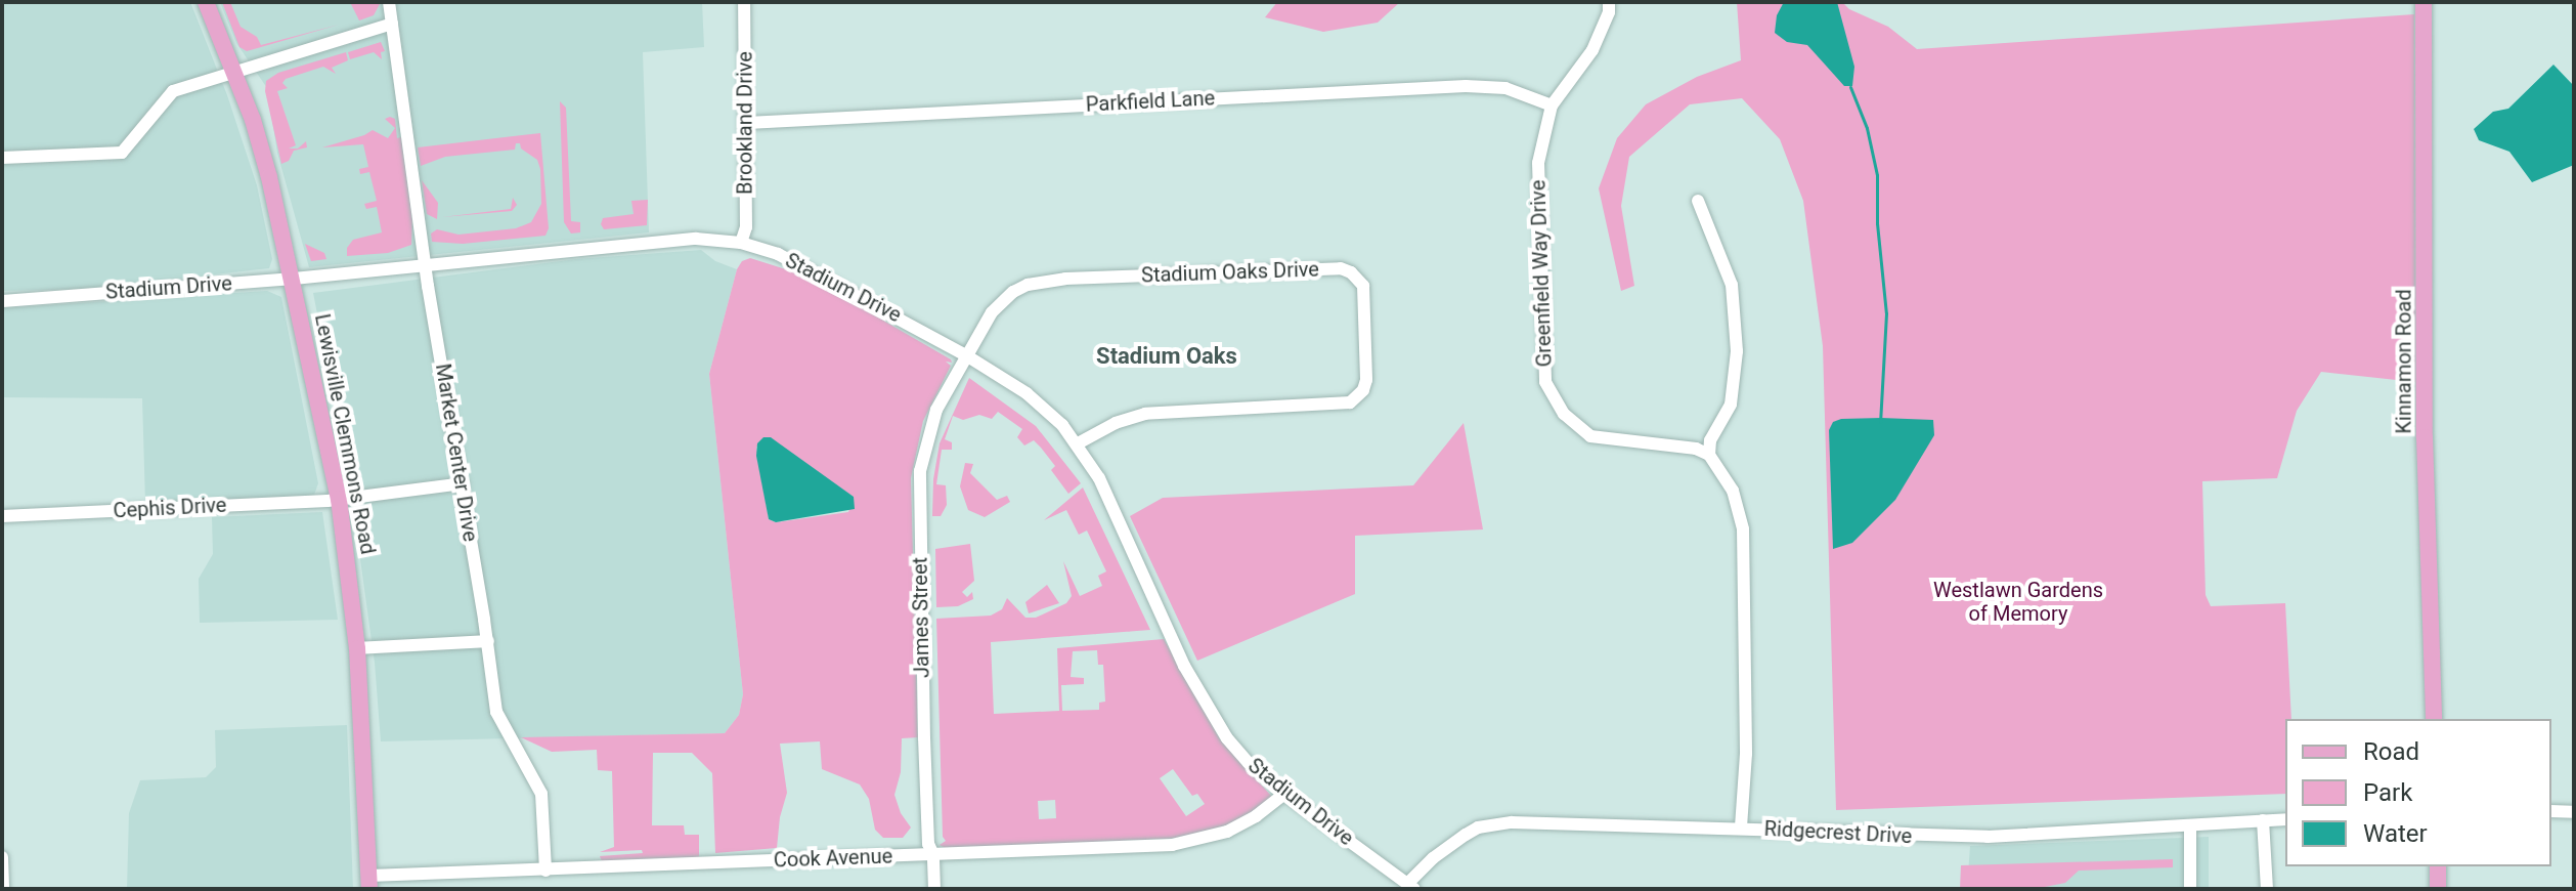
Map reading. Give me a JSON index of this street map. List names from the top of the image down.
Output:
{
  "streets": {
    "main road": ["Kinnamon Road", "Lewisville Clemmons Road"],
    "street": [
      "Parkfield Lane",
      "Brookland Drive",
      "Stadium Oaks Drive",
      "Greenfield Way Drive",
      "Stadium Drive",
      "Market Center Drive",
      "Cephis Drive",
      "James Street",
      "Ridgecrest Drive",
      "Cook Avenue"
    ]
  },
  "crossings": [
    ["Parkfield Lane", "Brookland Drive"],
    ["Parkfield Lane", "Greenfield Way Drive"],
    ["Brookland Drive", "Stadium Drive"],
    ["Stadium Oaks Drive", "Stadium Drive"],
    ["Stadium Oaks Drive", "James Street"],
    ["Stadium Drive", "Lewisville Clemmons Road"],
    ["Stadium Drive", "Market Center Drive"],
    ["Stadium Drive", "James Street"],
    ["Stadium Drive", "Ridgecrest Drive"],
    ["Stadium Drive", "Cook Avenue"],
    ["Lewisville Clemmons Road", "Cephis Drive"],
    ["Lewisville Clemmons Road", "Cook Avenue"],
    ["Market Center Drive", "Cephis Drive"],
    ["Market Center Drive", "Cook Avenue"],
    ["James Street", "Cook Avenue"]
  ],
  "districts": ["Stadium Oaks"],
  "parks": ["Westlawn Gardens of Memory"],
  "legend": ["Road", "Park", "Water"]
}
